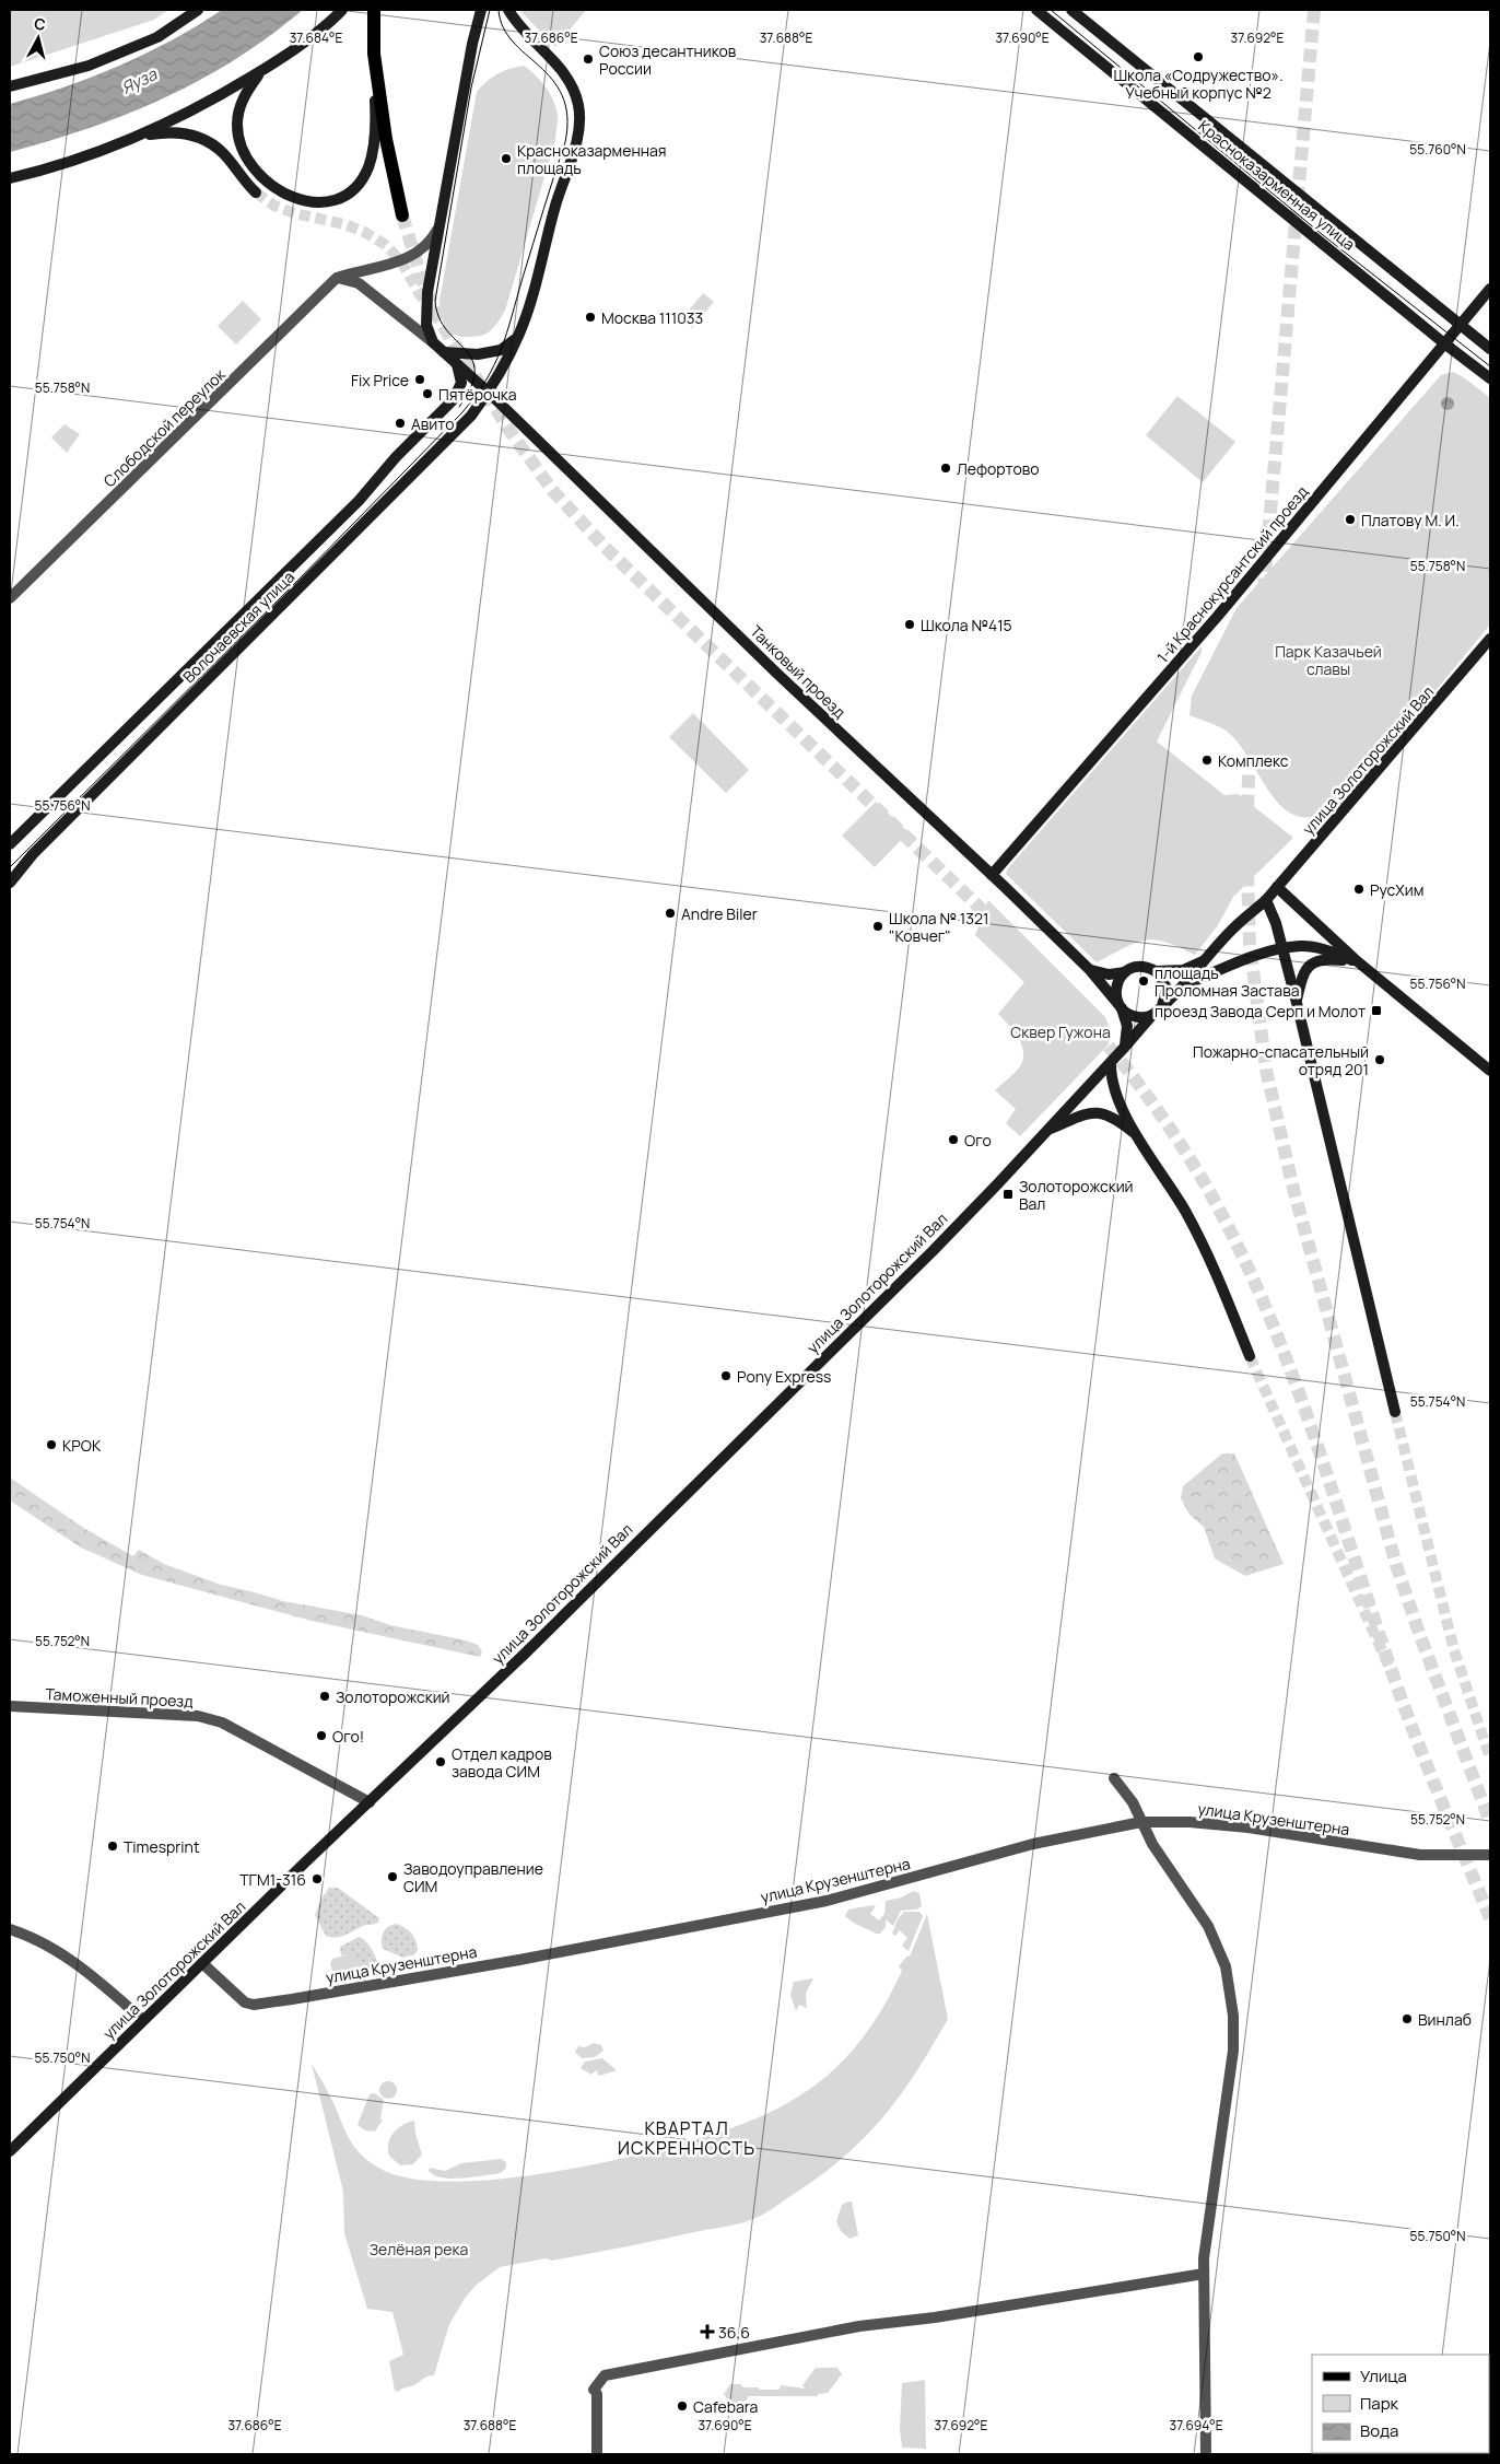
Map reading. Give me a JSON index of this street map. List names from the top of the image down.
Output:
{
  "streets": {
    "street": [
      "Красноказарменная улица",
      "Слободской переулок",
      "1-й Краснокурсантский проезд",
      "Волочаевская улица",
      "Танковый проезд",
      "улица Золоторожский Вал",
      "Таможенный проезд",
      "улица Крузенштерна"
    ]
  },
  "crossings": [
    ["Красноказарменная улица", "1-й Краснокурсантский проезд"],
    ["1-й Краснокурсантский проезд", "Танковый проезд"],
    ["Волочаевская улица", "Танковый проезд"],
    ["Танковый проезд", "улица Золоторожский Вал"],
    ["улица Золоторожский Вал", "Таможенный проезд"],
    ["улица Золоторожский Вал", "улица Крузенштерна"]
  ],
  "districts": ["КВАРТАЛ ИСКРЕННОСТЬ"],
  "water": ["Яуза"],
  "parks": ["Парк Казачьей славы", "Сквер Гужона", "Зелёная река"],
  "places": {
    "other": [
      "Школа «Содружество». Учебный корпус №2",
      "Союз десантников России",
      "Красноказарменная площадь",
      "Москва 111033",
      "Fix Price",
      "Пятёрочка",
      "Авито",
      "Лефортово",
      "Платову М. И.",
      "Школа №415",
      "Комплекс",
      "РусХим",
      "Andre Biler",
      "Школа № 1321 \"Ковчег\"",
      "площадь Проломная Застава",
      "Пожарно-спасательный отряд 201",
      "Ого",
      "Pony Express",
      "КРОК",
      "Золоторожский",
      "Ого!",
      "Отдел кадров завода СИМ",
      "Timesprint",
      "Заводоуправление СИМ",
      "ТГМ1-316",
      "Винлаб",
      "Cafebara"
    ],
    "transit": ["проезд Завода Серп и Молот", "Золоторожский Вал"],
    "health": ["36,6"]
  },
  "legend": ["Улица", "Парк", "Вода"],
  "north": "top",
  "coordinates": [
    "37.684°E",
    "37.686°E",
    "37.688°E",
    "37.690°E",
    "37.692°E",
    "55.760°N",
    "55.758°N",
    "55.756°N",
    "55.754°N",
    "55.752°N",
    "55.750°N",
    "37.694°E"
  ]
}
